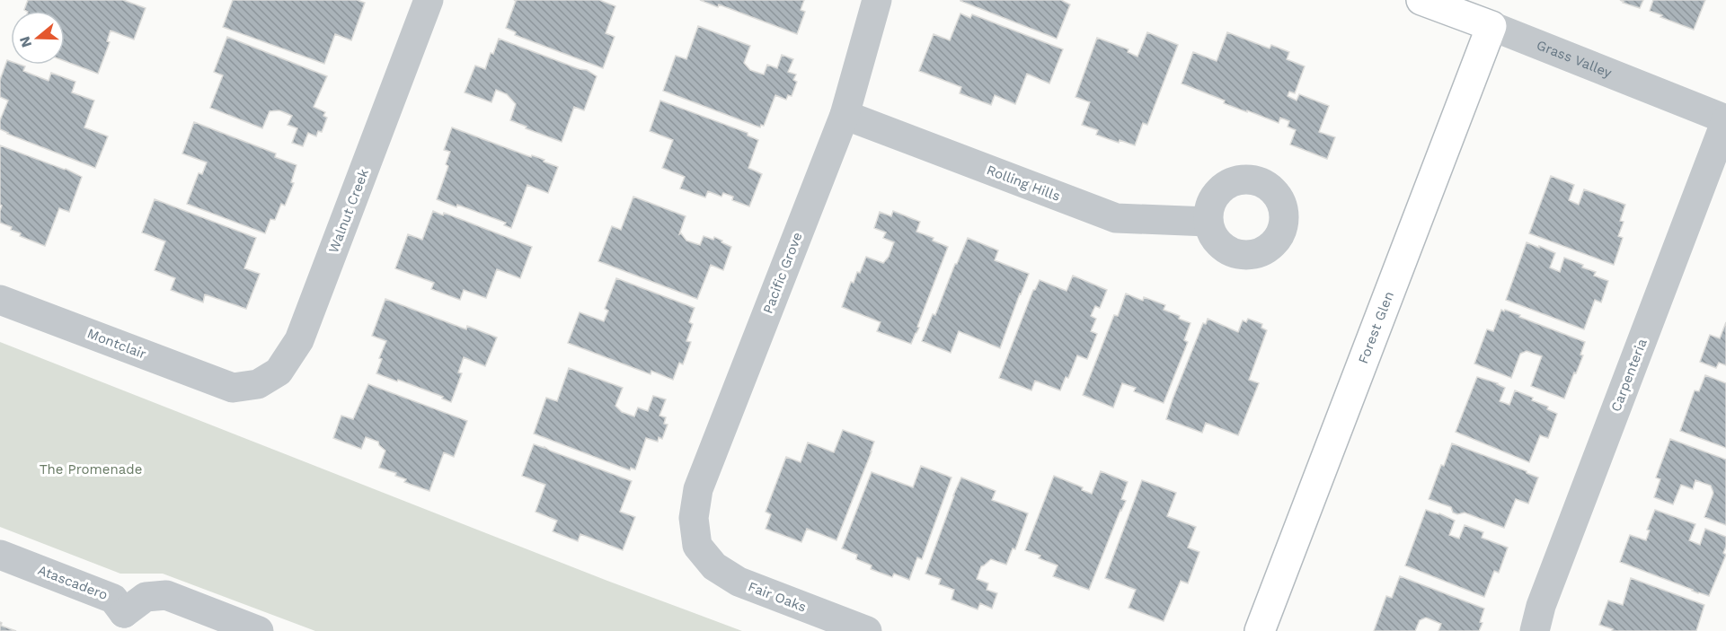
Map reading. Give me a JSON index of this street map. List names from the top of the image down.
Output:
{
  "streets": {
    "street": [
      "Grass Valley",
      "Rolling Hills",
      "Walnut Creek",
      "Pacific Grove",
      "Forest Glen",
      "Montclair",
      "Carpenteria",
      "Atascadero",
      "Fair Oaks"
    ]
  },
  "crossings": [
    ["Grass Valley", "Forest Glen"],
    ["Grass Valley", "Carpenteria"],
    ["Rolling Hills", "Pacific Grove"],
    ["Walnut Creek", "Montclair"],
    ["Pacific Grove", "Fair Oaks"]
  ],
  "parks": ["The Promenade"],
  "north": "left"
}
